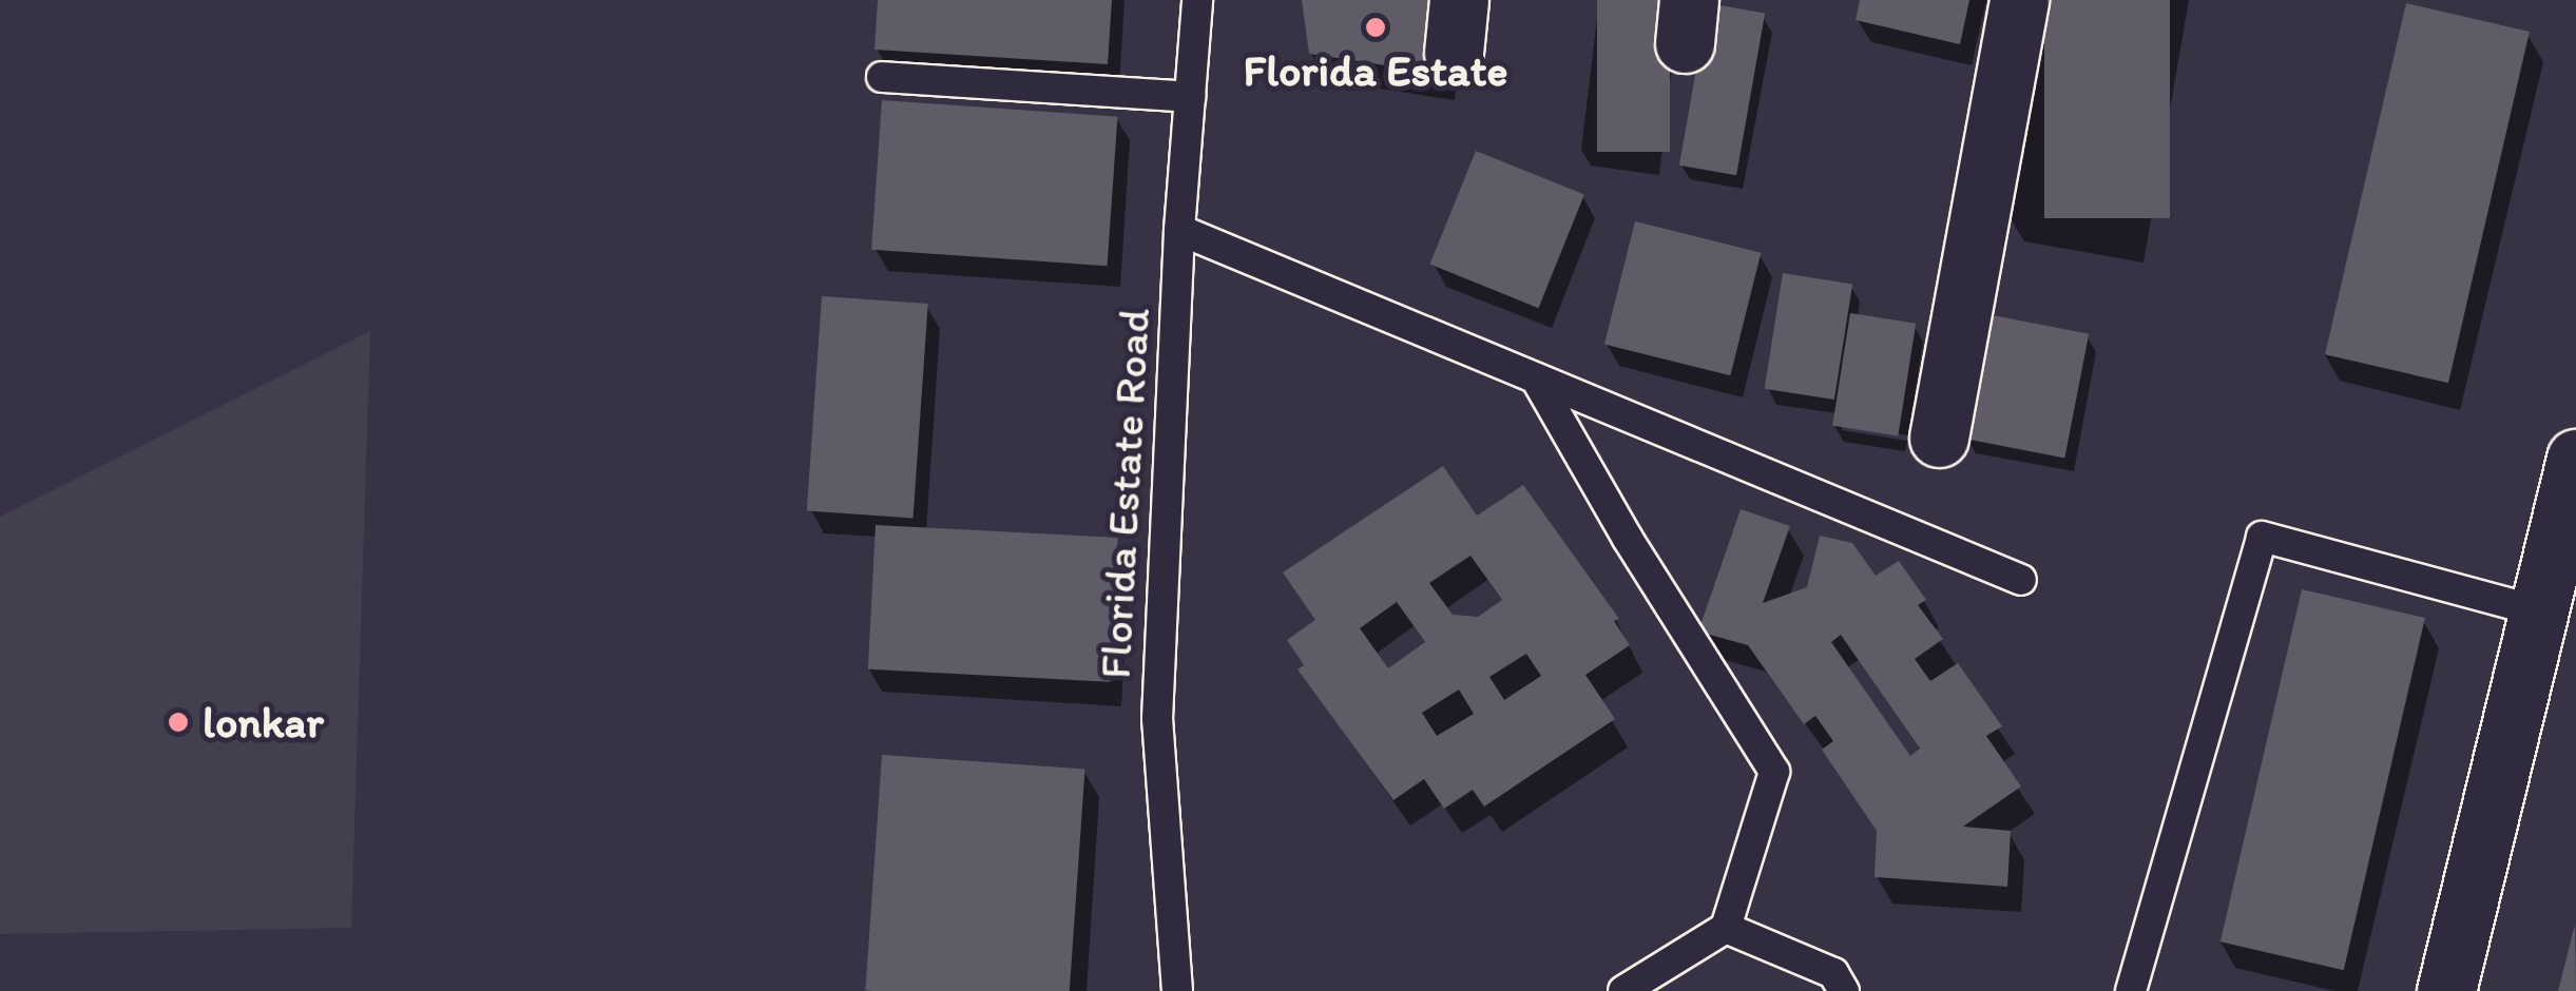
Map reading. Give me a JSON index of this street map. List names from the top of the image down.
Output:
{
  "streets": {
    "lane": ["Florida Estate Road"]
  },
  "places": ["Florida Estate", "lonkar"]
}
